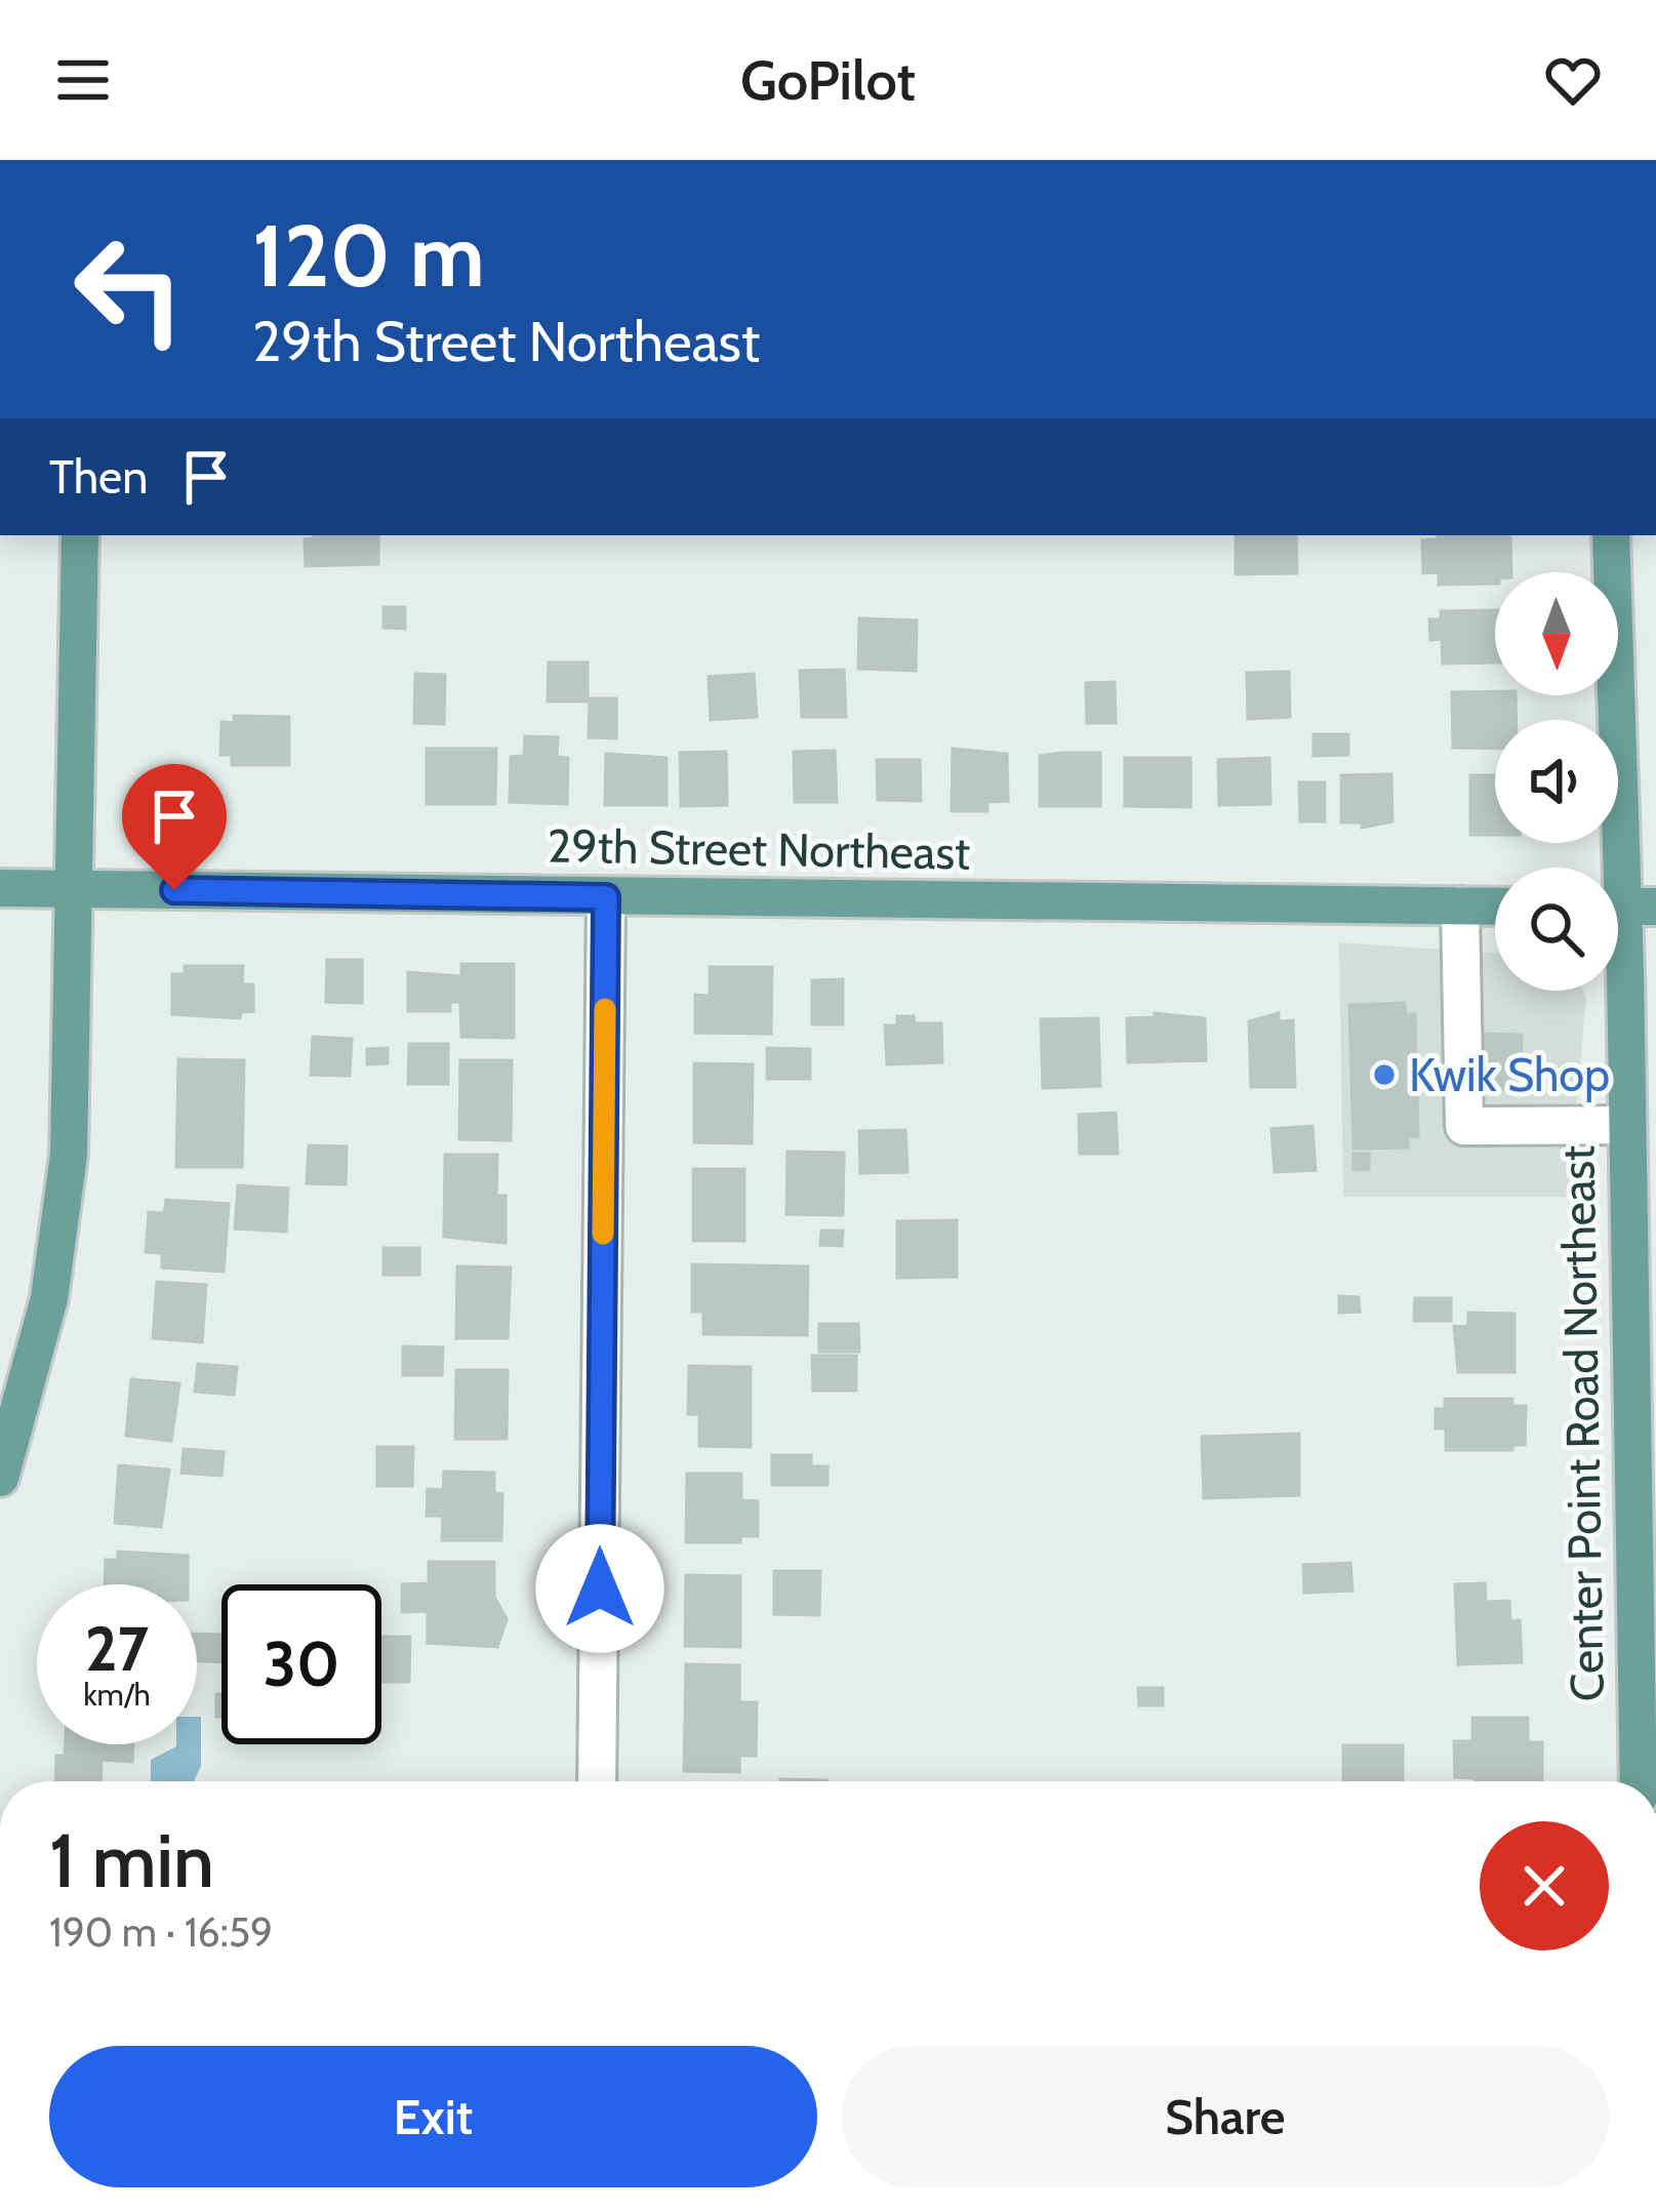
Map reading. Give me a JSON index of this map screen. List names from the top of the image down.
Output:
{
  "streets": {
    "main road": ["29th Street Northeast", "Center Point Road Northeast"]
  },
  "places": ["Kwik Shop"],
  "north": "bottom",
  "page": {
    "header": "GoPilot",
    "turn": ["120 m", "29th Street Northeast"],
    "then": "Then",
    "speed": "27 km/h",
    "limit": "30",
    "heading": ["1 min", "190 m · 16:59"],
    "buttons": ["Exit", "Share"]
  }
}
